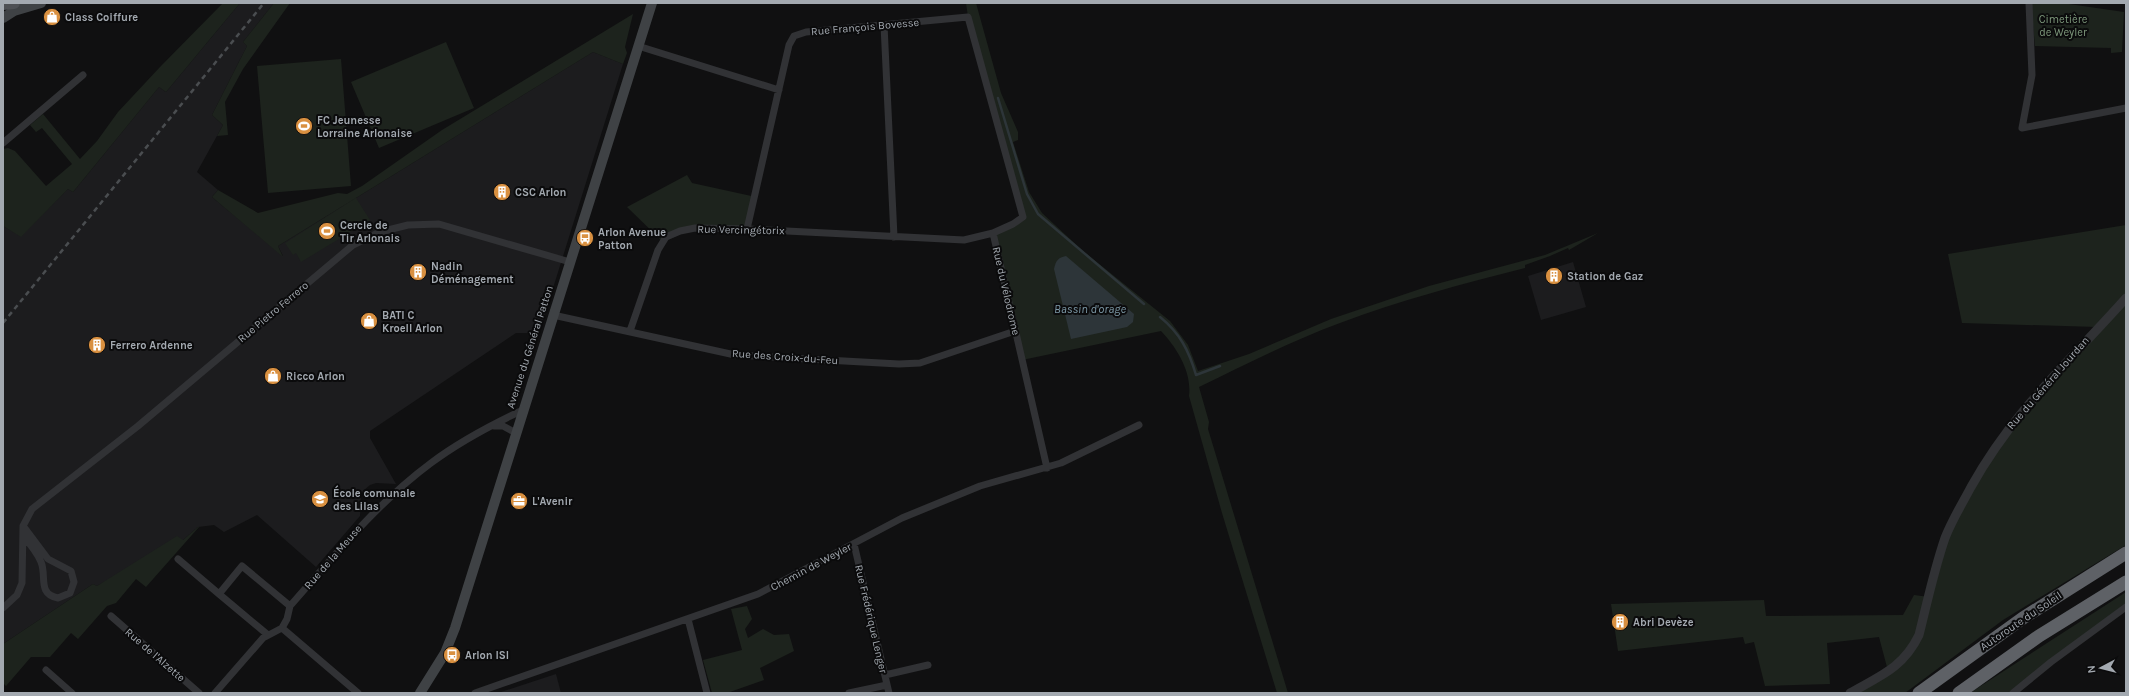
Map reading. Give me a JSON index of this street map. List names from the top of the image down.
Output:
{
  "streets": {
    "highway": ["Autoroute du Soleil"],
    "main road": ["Avenue du Général Patton"],
    "street": [
      "Rue François Bovesse",
      "Rue Vercingétorix",
      "Rue du Vélodrome",
      "Rue Pietro Ferrero",
      "Rue des Croix-du-Feu",
      "Rue du Général Jourdan",
      "Rue de la Meuse",
      "Chemin de Weyler",
      "Rue Frédérique Lenger",
      "Rue de l'Alzette"
    ]
  },
  "crossings": [
    ["Rue François Bovesse", "Rue Vercingétorix"],
    ["Rue François Bovesse", "Rue du Vélodrome"],
    ["Rue Vercingétorix", "Rue du Vélodrome"],
    ["Rue Vercingétorix", "Rue des Croix-du-Feu"],
    ["Rue du Vélodrome", "Rue des Croix-du-Feu"],
    ["Rue du Vélodrome", "Chemin de Weyler"],
    ["Rue Pietro Ferrero", "Avenue du Général Patton"],
    ["Avenue du Général Patton", "Rue des Croix-du-Feu"],
    ["Avenue du Général Patton", "Rue de la Meuse"],
    ["Chemin de Weyler", "Rue Frédérique Lenger"]
  ],
  "water": ["Bassin d'orage"],
  "parks": ["Cimetière de Weyler"],
  "places": {
    "shop": ["Class Coiffure", "BATI C Kroell Arlon", "Ricco Arlon"],
    "sports": ["FC Jeunesse Lorraine Arlonaise", "Cercle de Tir Arlonais"],
    "building": [
      "CSC Arlon",
      "Nadin Déménagement",
      "Station de Gaz",
      "Ferrero Ardenne",
      "Abri Devèze"
    ],
    "bus stop": ["Arlon Avenue Patton", "Arlon ISI"],
    "school or university": ["École comunale des Lilas"],
    "office": ["L'Avenir"]
  },
  "north": "left"
}
